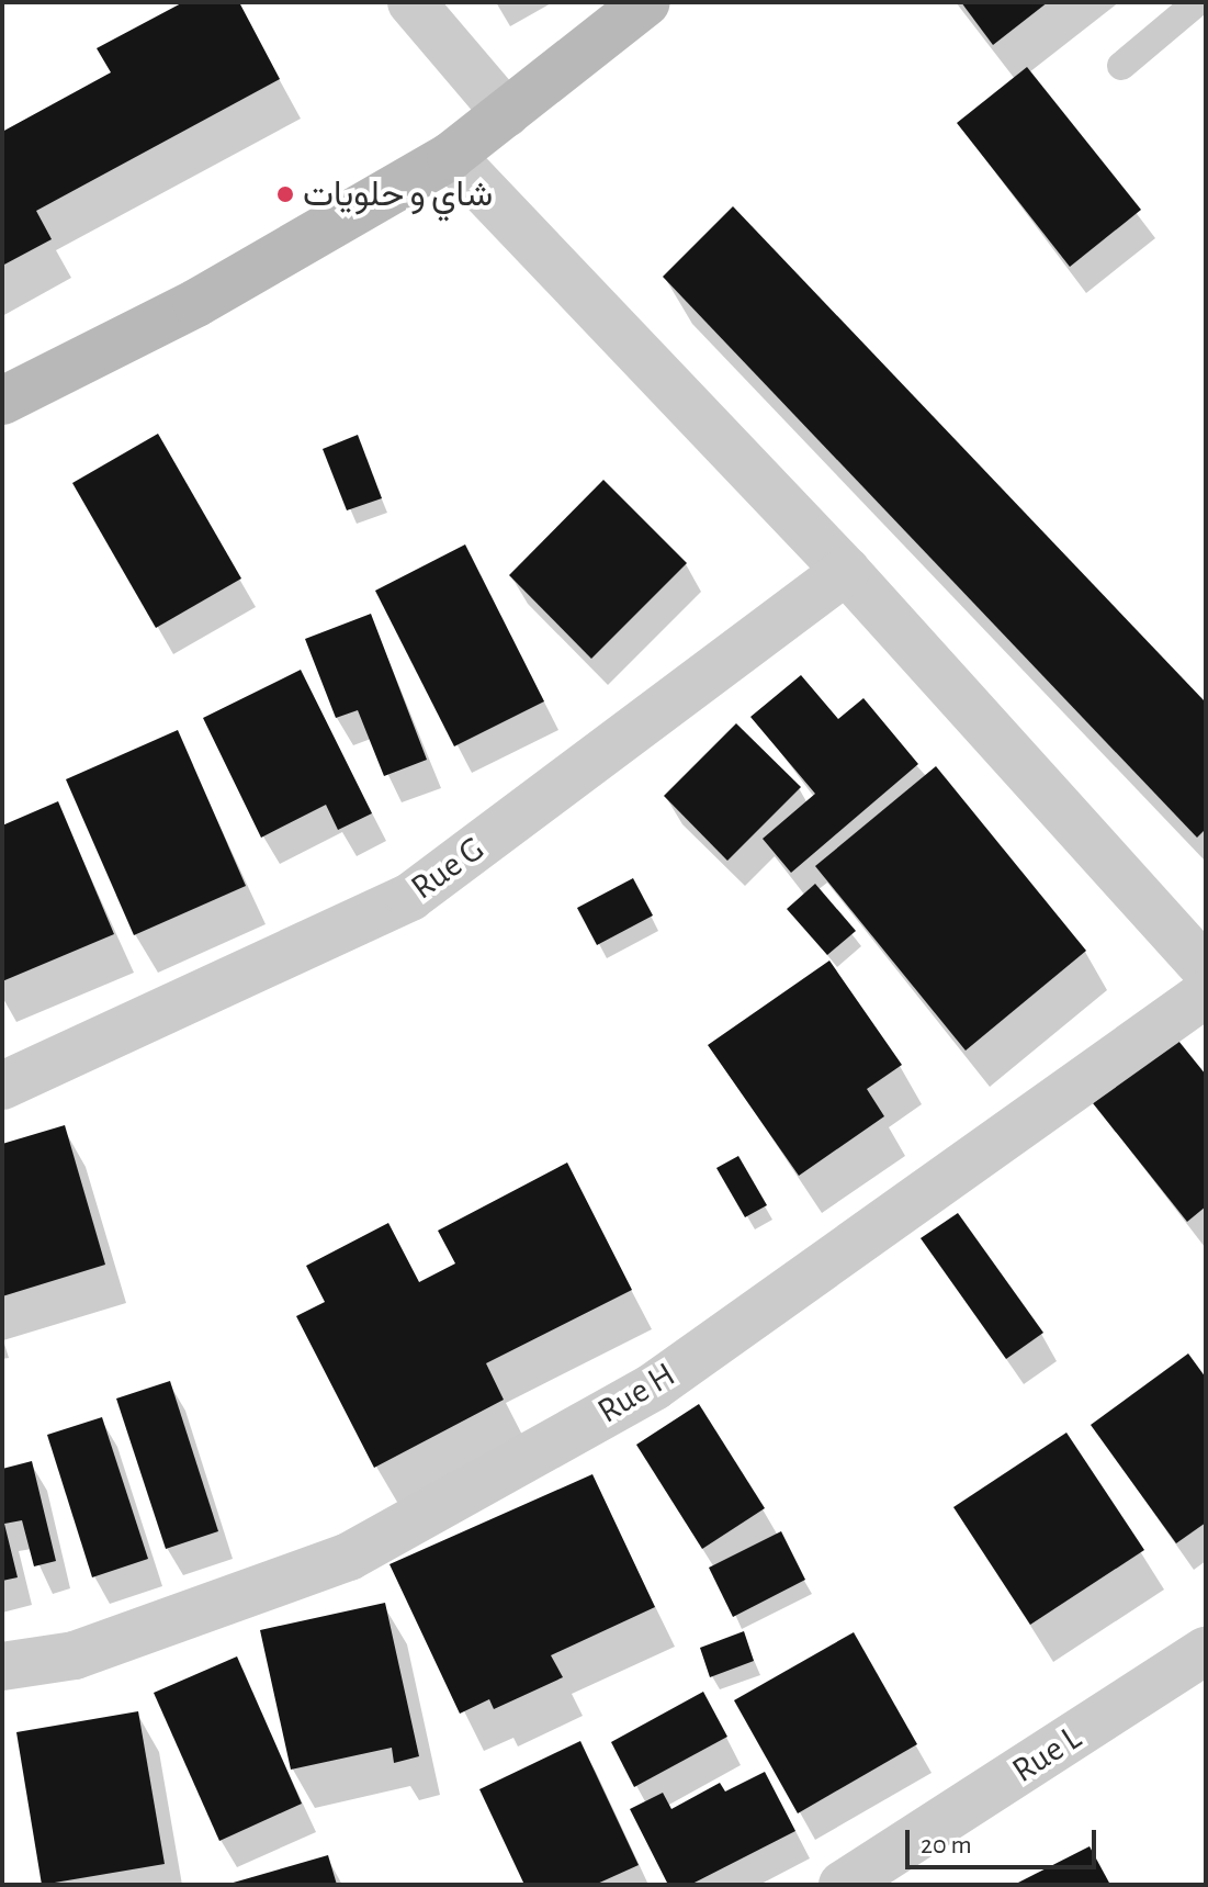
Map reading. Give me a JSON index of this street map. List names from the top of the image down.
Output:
{
  "streets": {
    "street": ["Rue G", "Rue H", "Rue L"]
  },
  "places": ["شاي و حلويات"],
  "scale_bar": "20 m"
}
